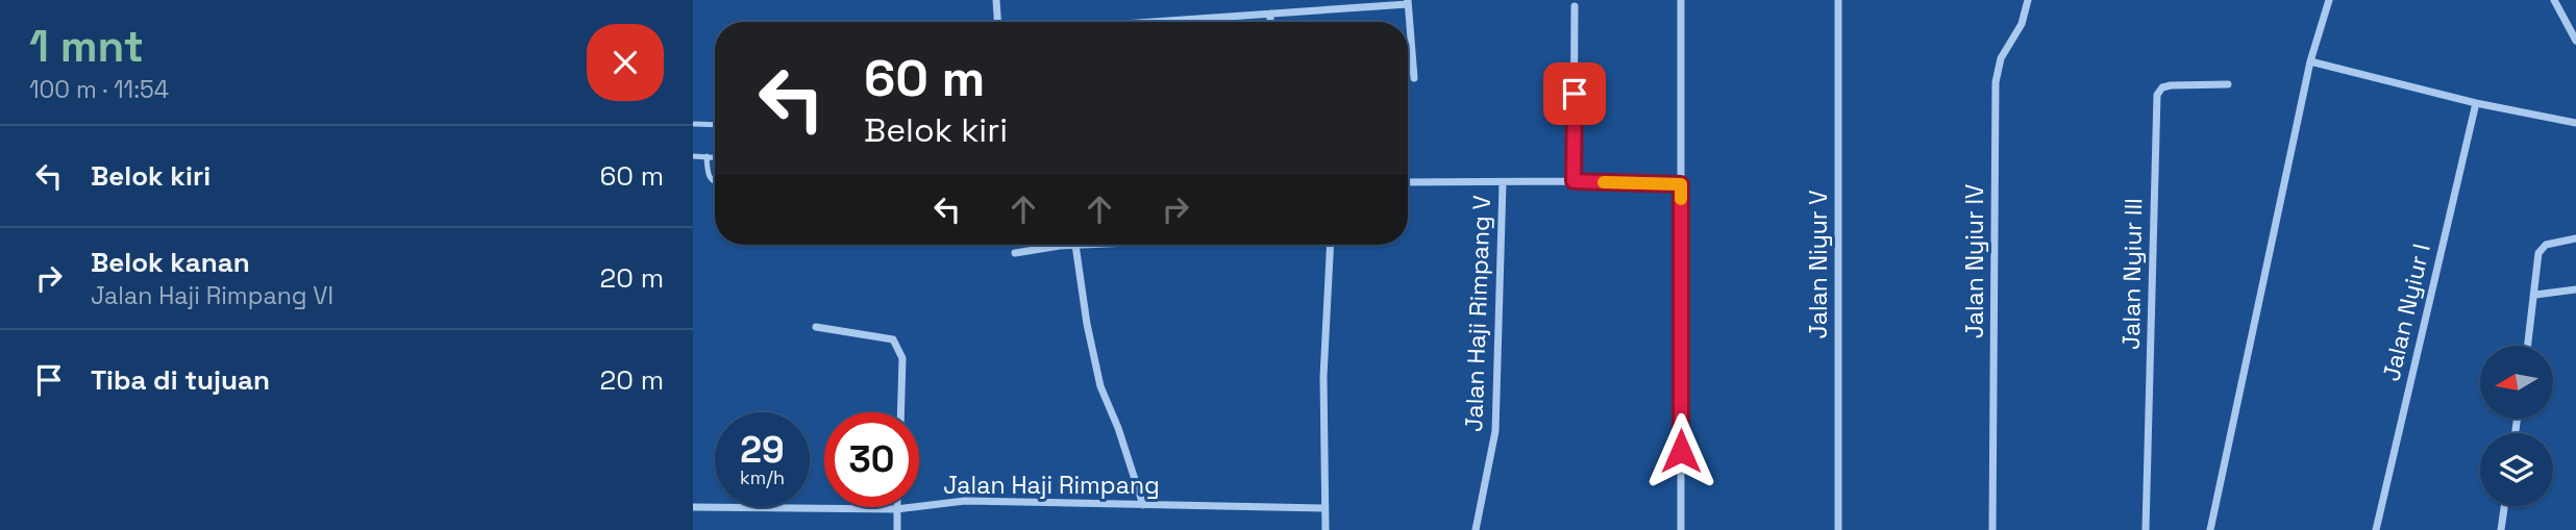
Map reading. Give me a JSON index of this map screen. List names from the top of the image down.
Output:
{
  "streets": {
    "street": [
      "Jalan Nyiur IV",
      "Jalan Niyur V",
      "Jalan Nyiur III",
      "Jalan Nyiur I",
      "Jalan Haji Rimpang V",
      "Jalan Haji Rimpang"
    ]
  },
  "north": "left",
  "page": {
    "heading": ["1 mnt", "100 m · 11:54"],
    "turn": ["60 m", "Belok kiri"],
    "list": [
      {
        "name": "Belok kiri",
        "value": "60 m"
      },
      {
        "name": "Belok kanan",
        "note": "Jalan Haji Rimpang VI",
        "value": "20 m"
      },
      {
        "name": "Tiba di tujuan",
        "value": "20 m"
      }
    ],
    "speed": "29 km/h",
    "limit": "30"
  }
}
